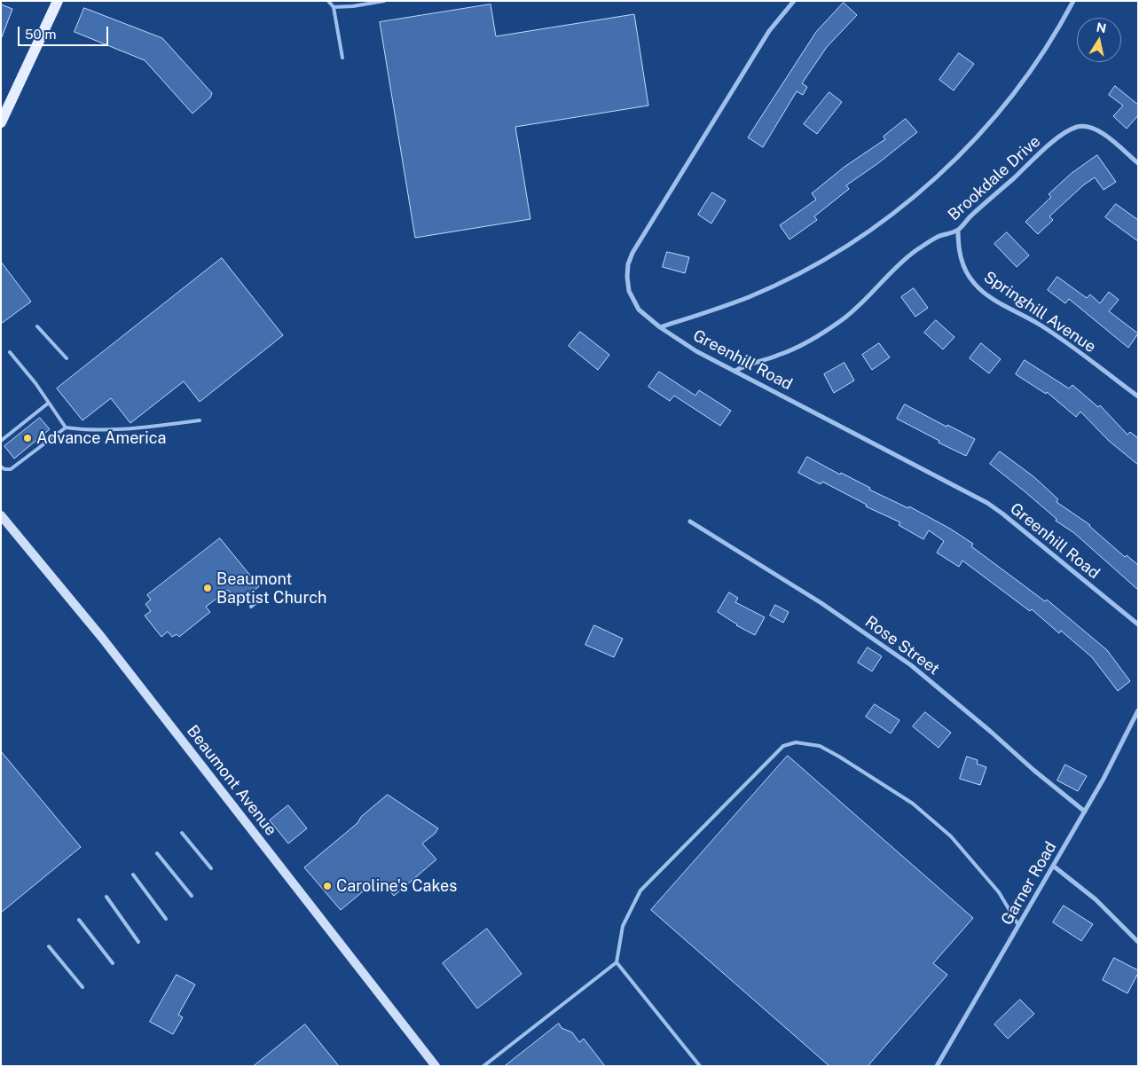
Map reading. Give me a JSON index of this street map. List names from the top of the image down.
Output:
{
  "streets": {
    "street": [
      "Brookdale Drive",
      "Springhill Avenue",
      "Greenhill Road",
      "Rose Street",
      "Beaumont Avenue",
      "Garner Road"
    ]
  },
  "crossings": [
    ["Brookdale Drive", "Springhill Avenue"],
    ["Brookdale Drive", "Greenhill Road"],
    ["Rose Street", "Garner Road"]
  ],
  "places": ["Advance America", "Beaumont Baptist Church", "Caroline's Cakes"],
  "scale_bar": "50 m",
  "north": "top"
}
